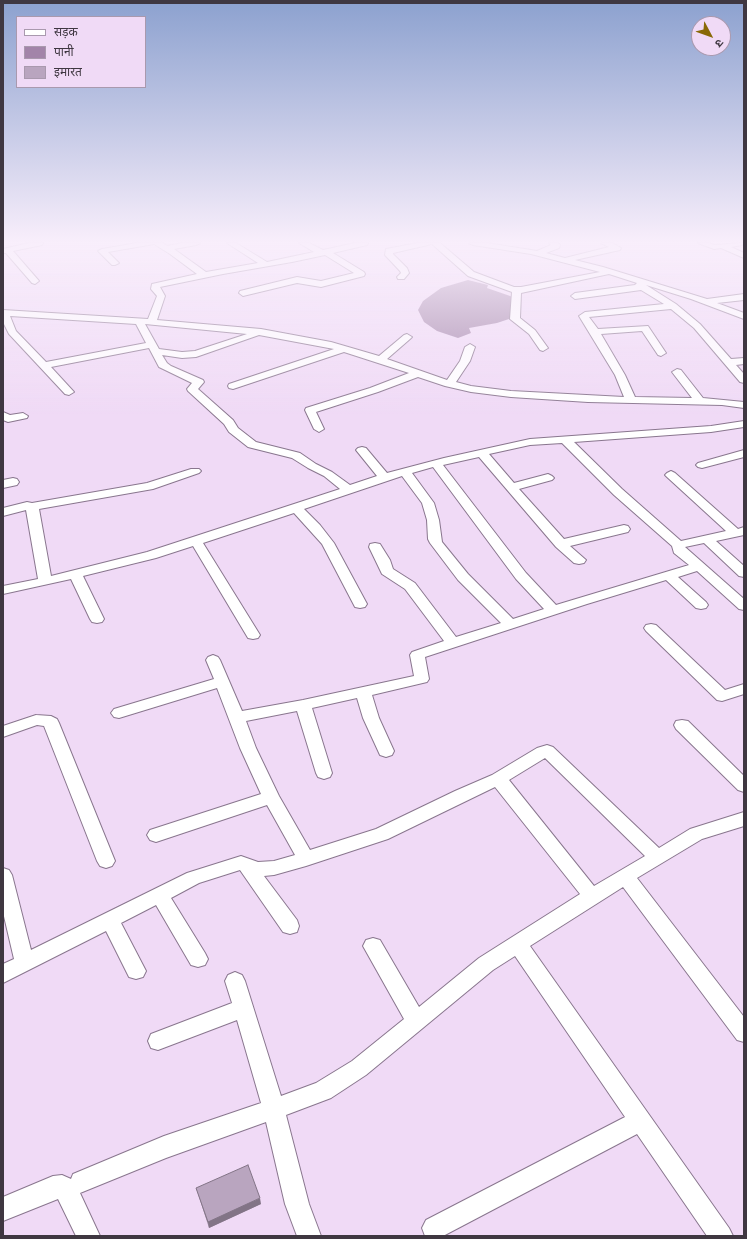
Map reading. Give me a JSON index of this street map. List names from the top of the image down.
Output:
{
  "legend": ["सड़क", "पानी", "इमारत"],
  "north": "bottom right"
}
